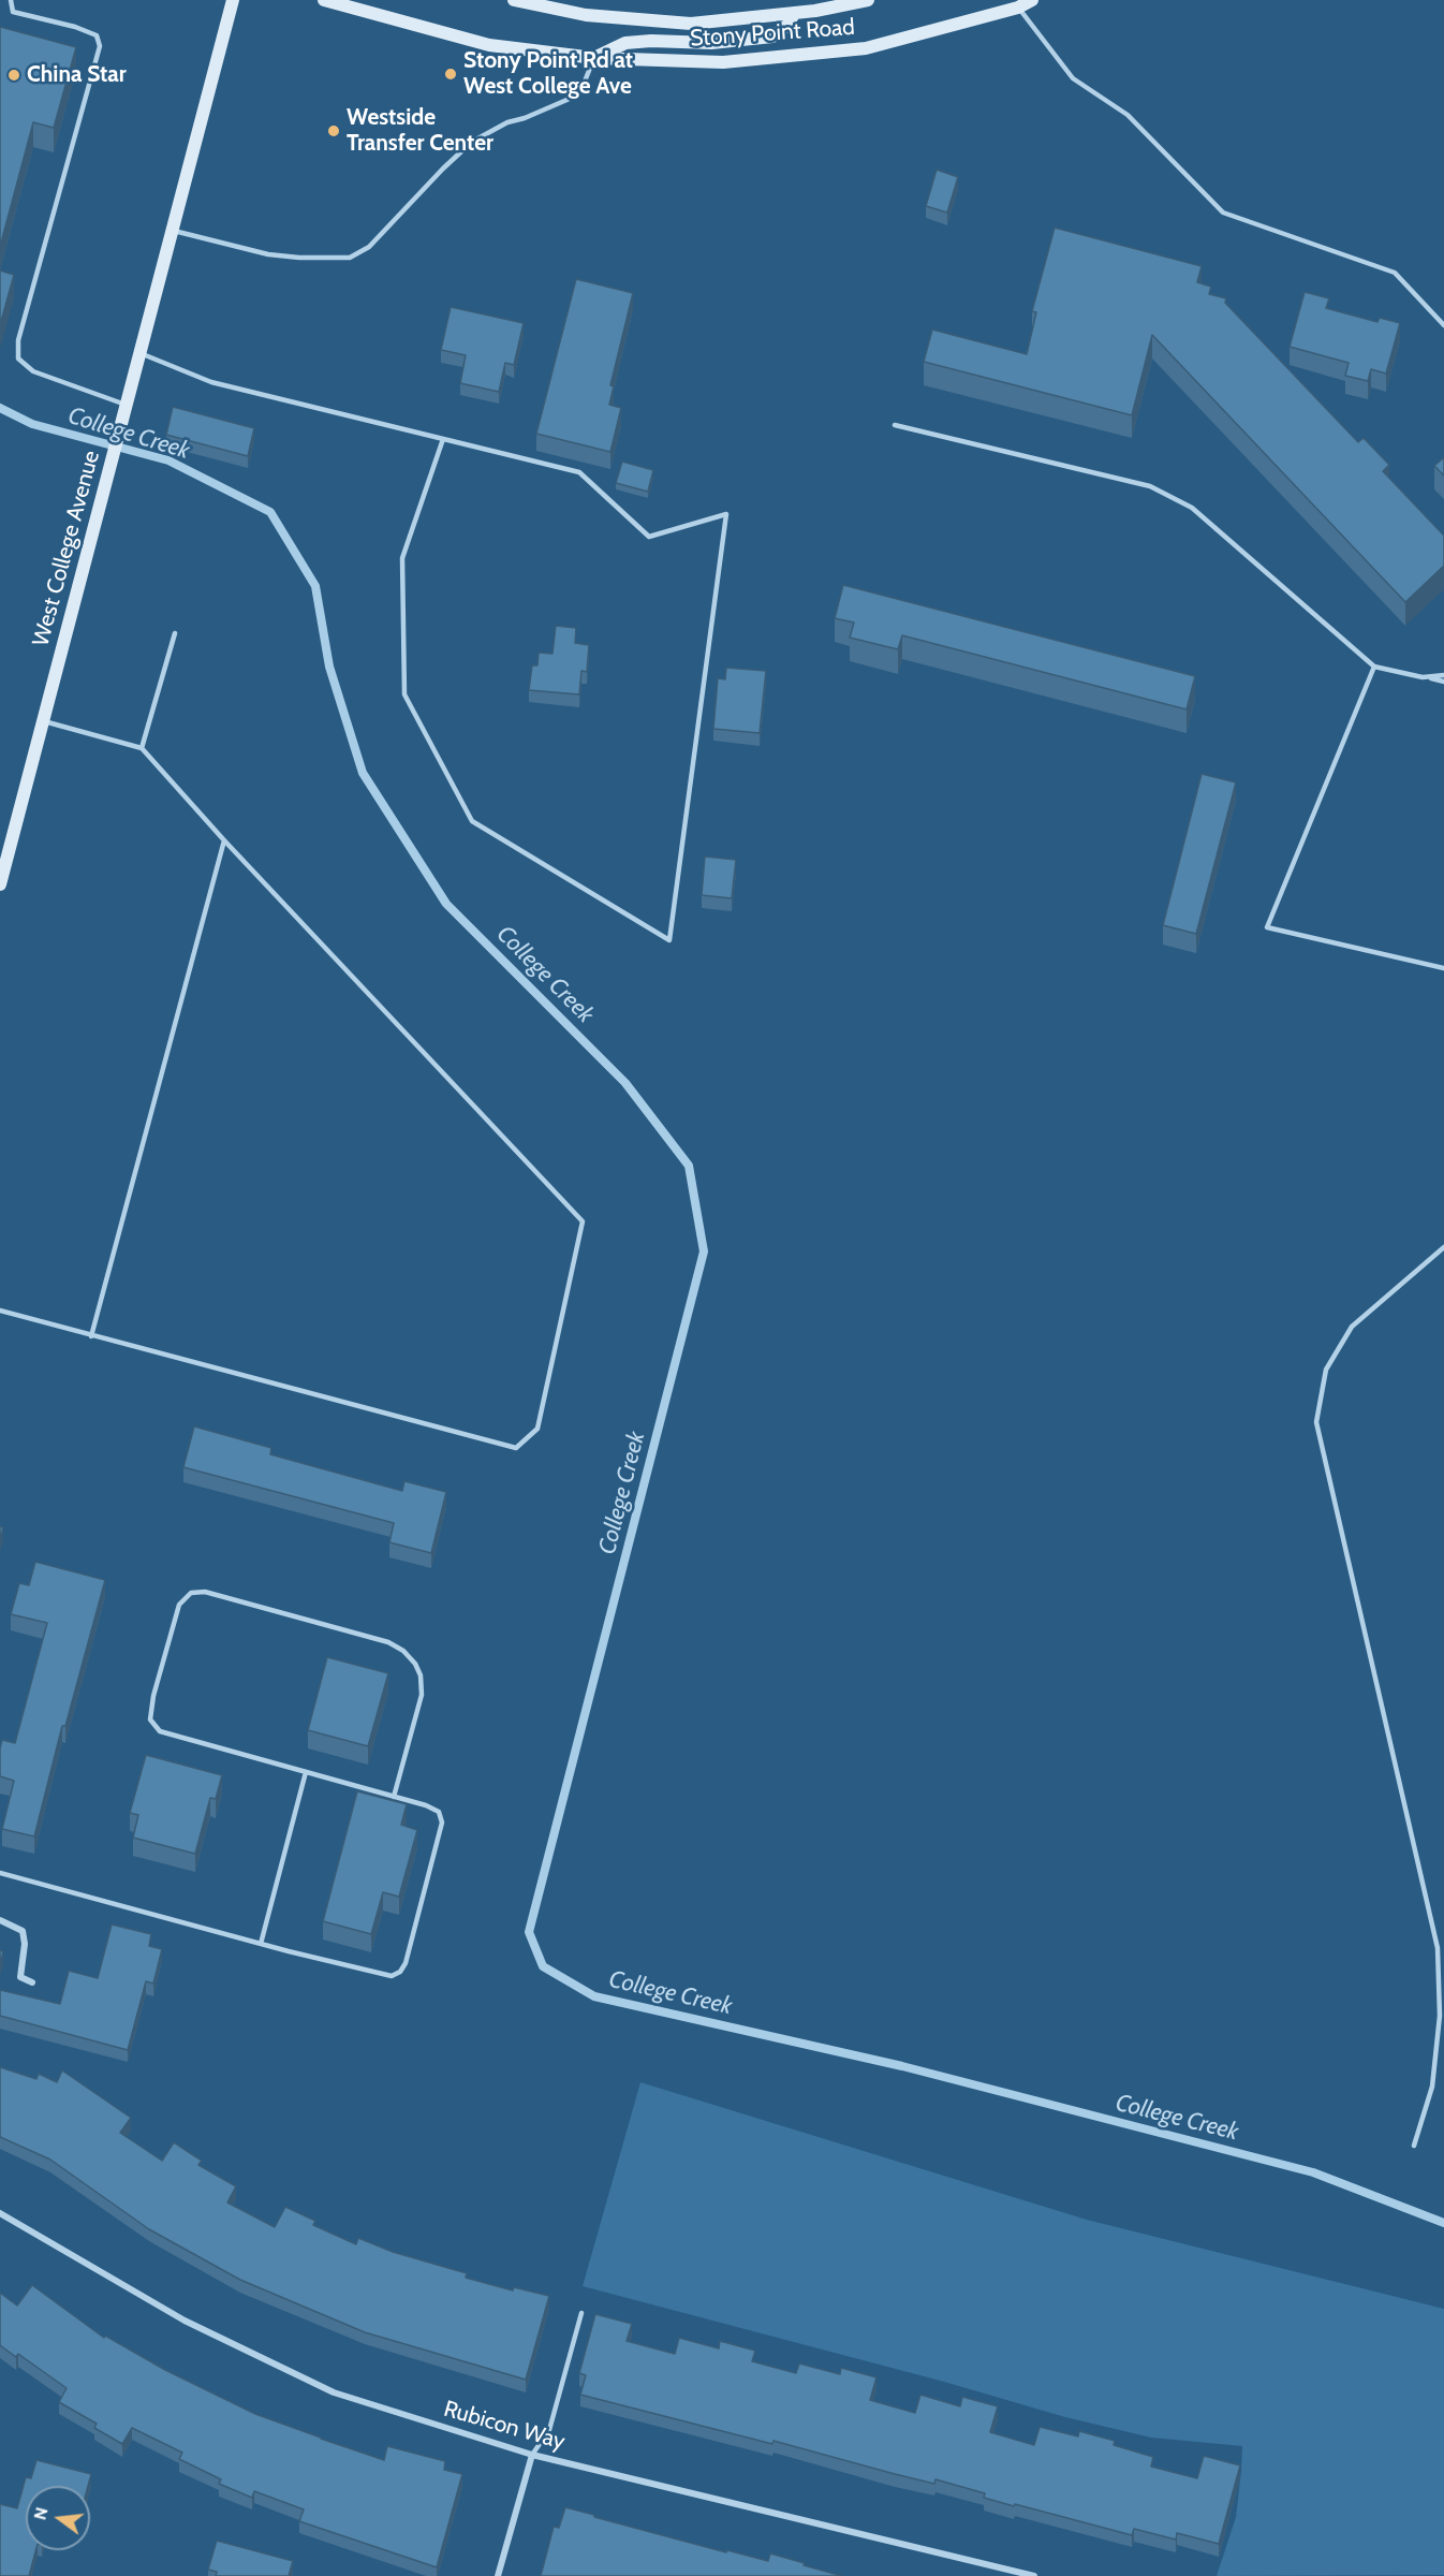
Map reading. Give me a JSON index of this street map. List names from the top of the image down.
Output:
{
  "streets": {
    "main road": ["Stony Point Road", "West College Avenue"],
    "street": ["Rubicon Way"]
  },
  "water": ["College Creek"],
  "places": ["Stony Point Rd at West College Ave", "China Star", "Westside Transfer Center"],
  "north": "left"
}
